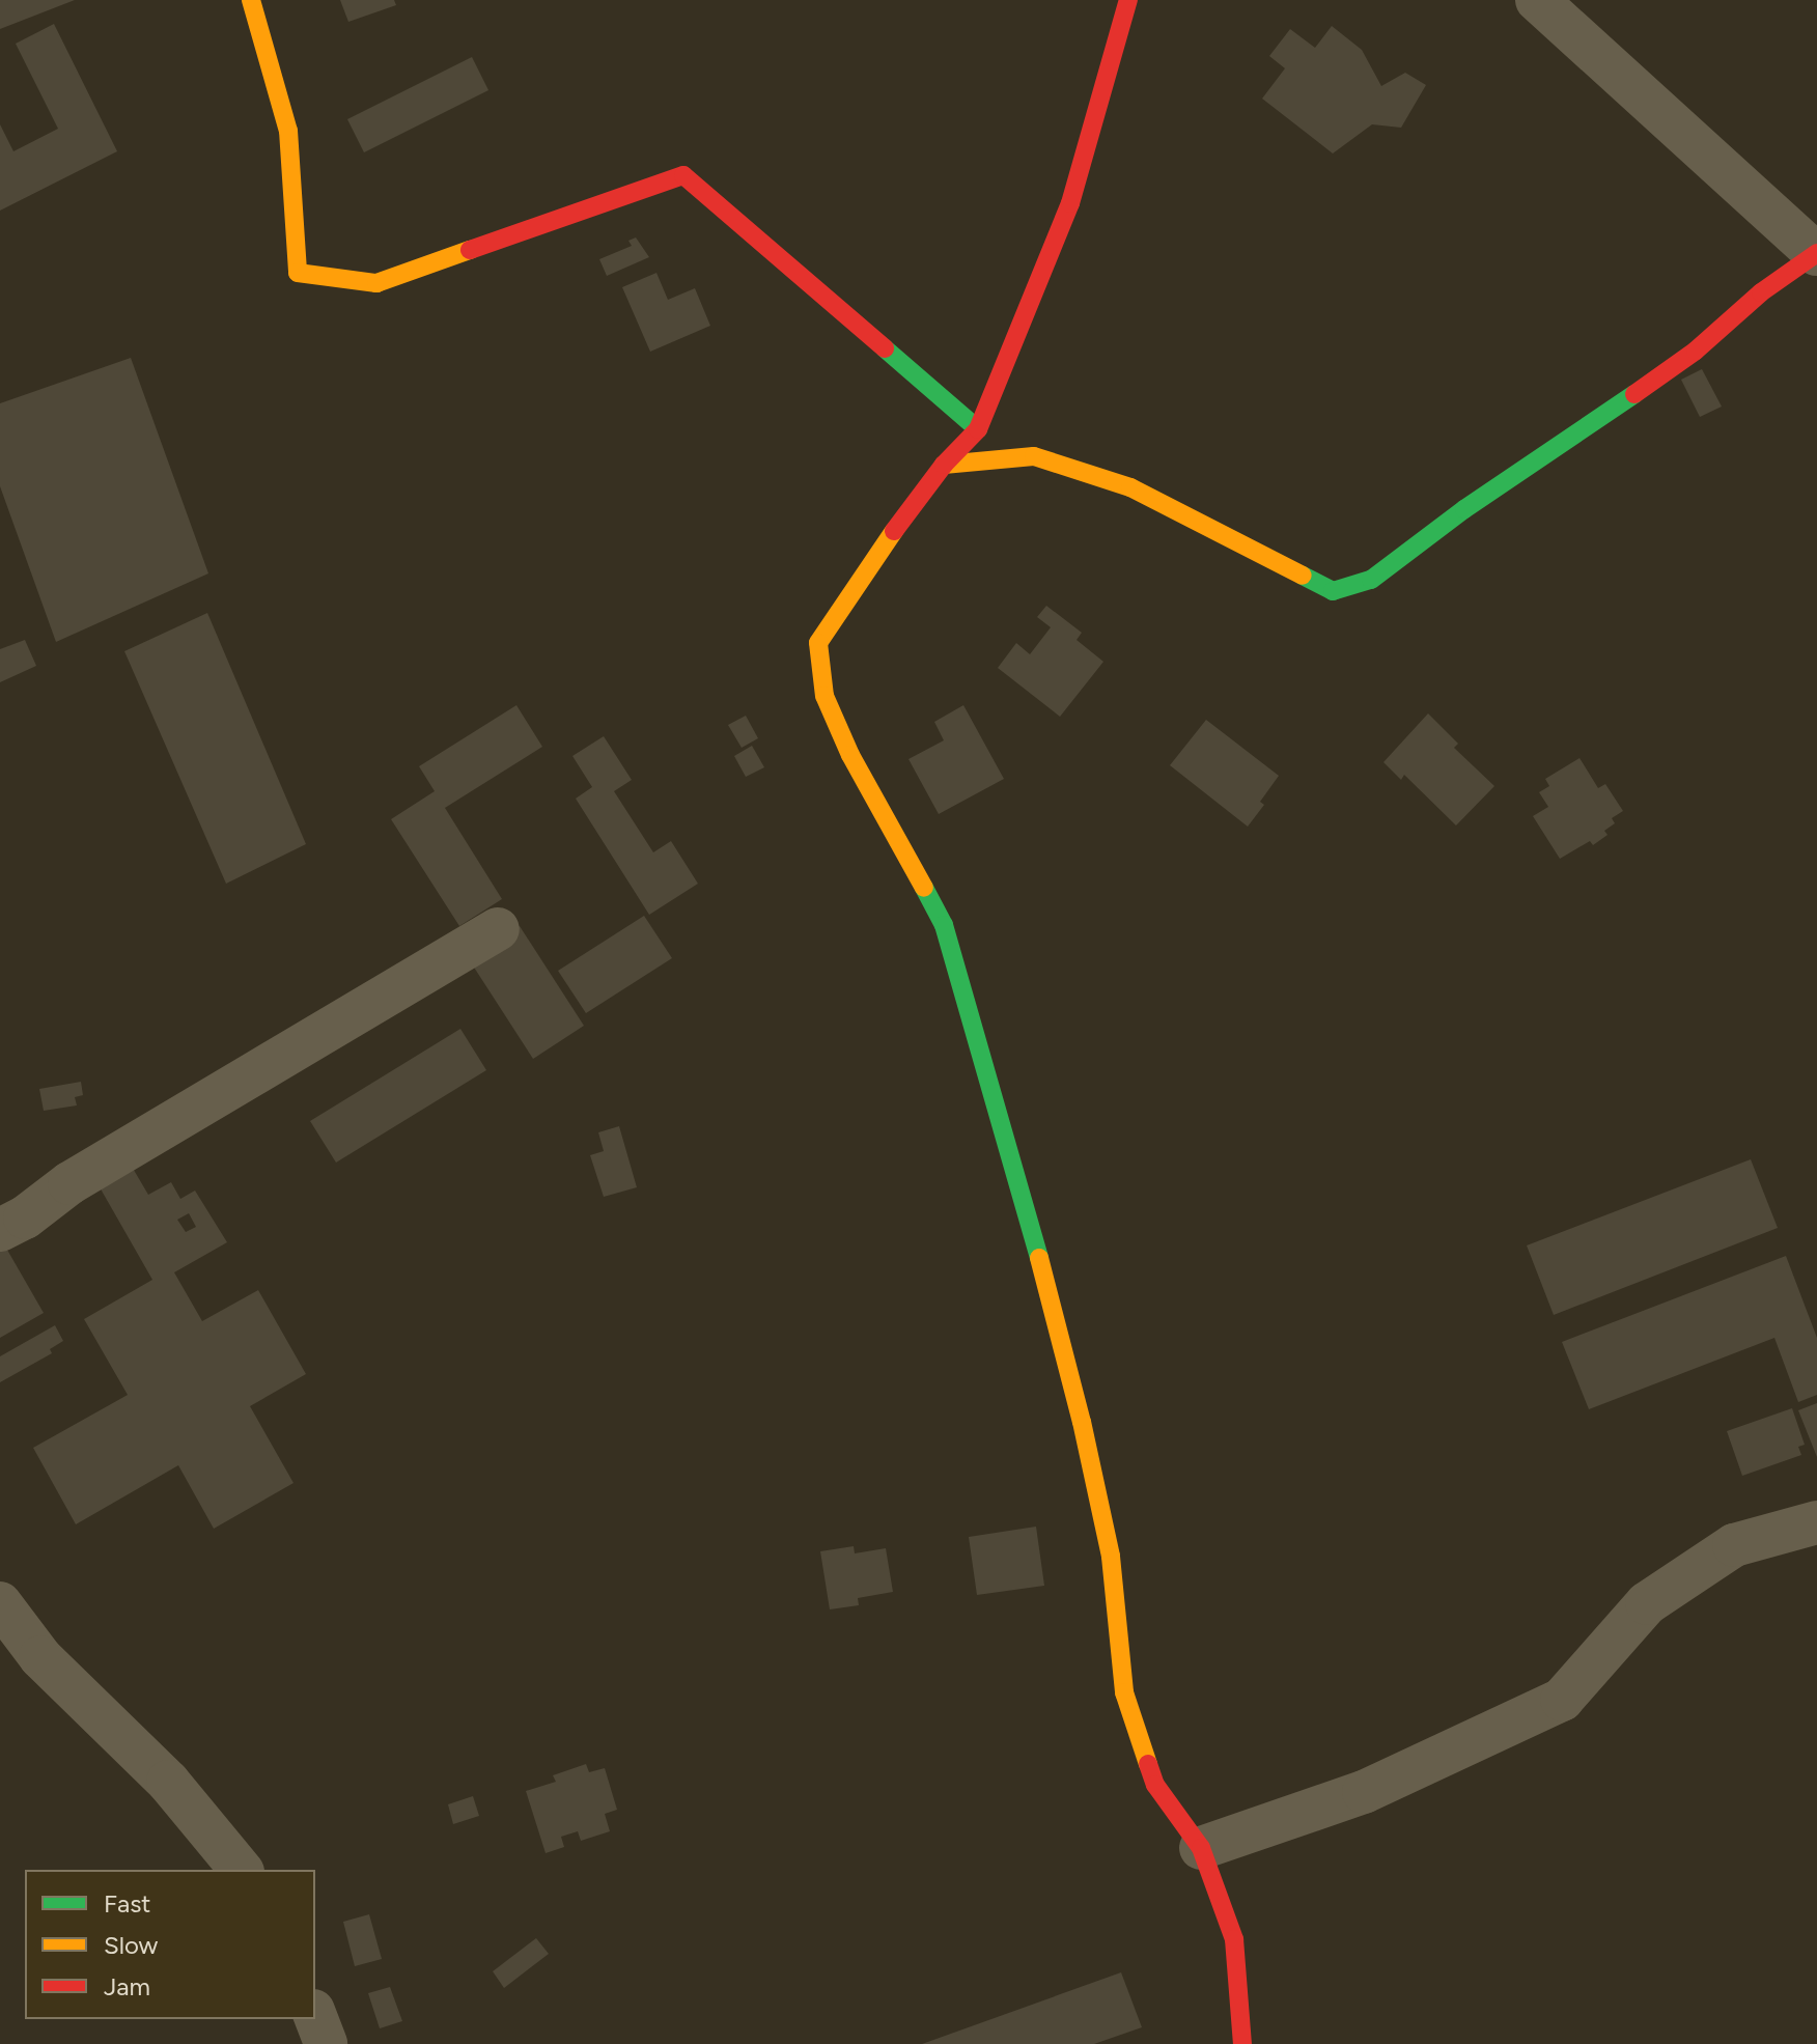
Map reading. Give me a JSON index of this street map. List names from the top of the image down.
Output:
{
  "legend": ["Fast", "Slow", "Jam"]
}
